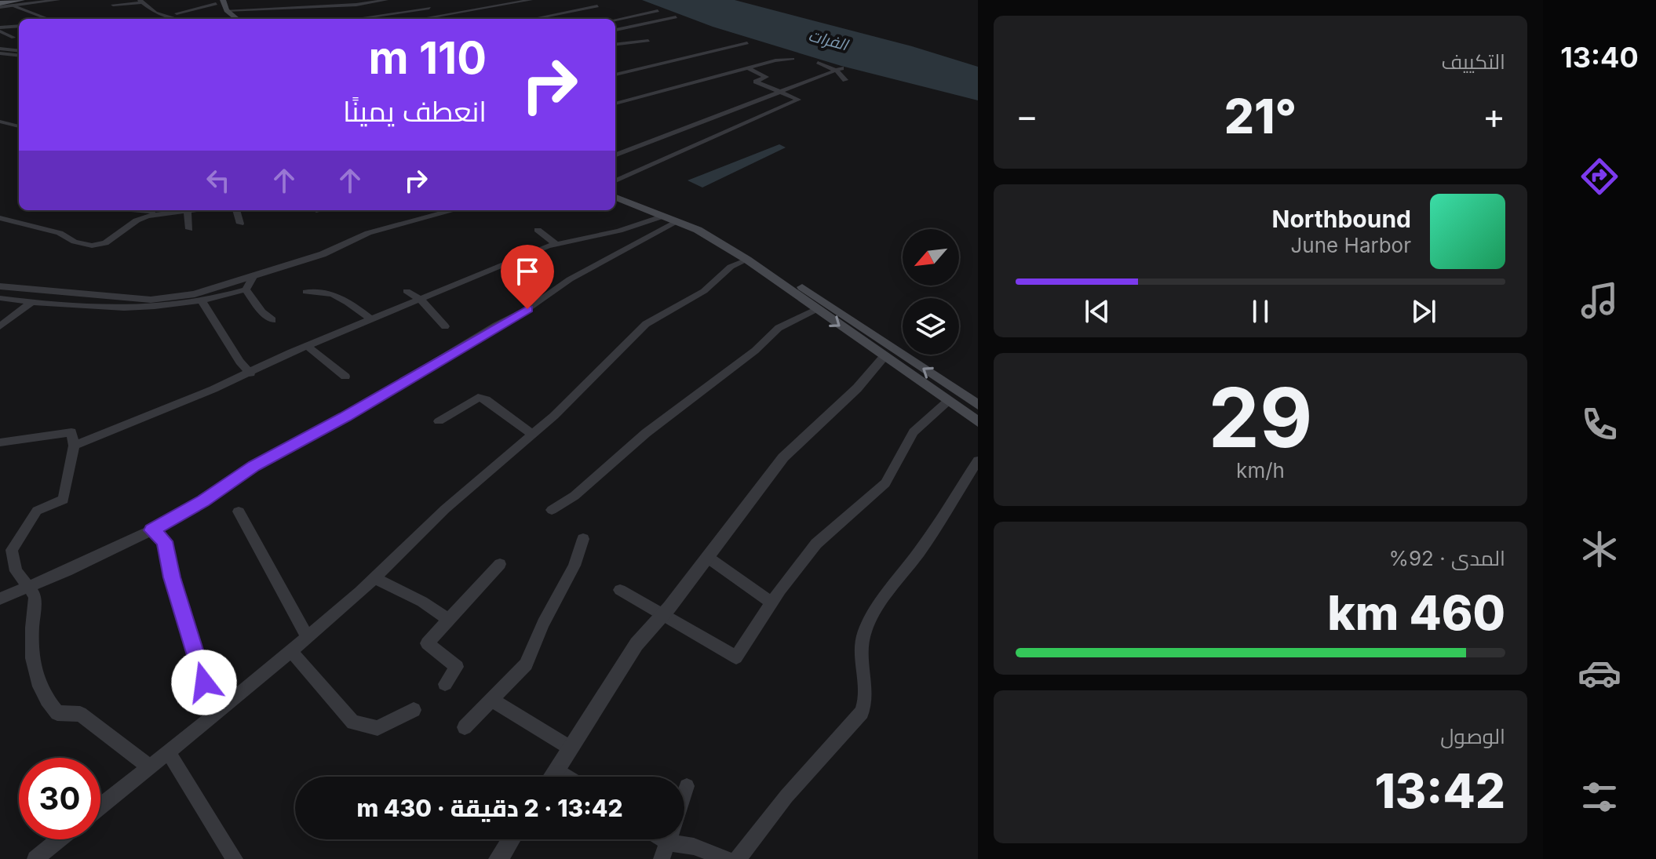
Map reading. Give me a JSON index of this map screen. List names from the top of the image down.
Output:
{
  "water": ["الفرات"],
  "north": "bottom left",
  "page": {
    "tabs": "13:40",
    "tile": [
      "التكييف",
      ["29", "km/h"],
      ["المدى · 92%", "460 km"],
      ["الوصول", "13:42"]
    ],
    "turn": ["110 m", "انعطف يمينًا"],
    "heat": ["−", "21°", "+"],
    "song": ["Northbound", "June Harbor"],
    "limit": "30",
    "trip": "13:42 · 2 دقيقة · 430 m"
  }
}
